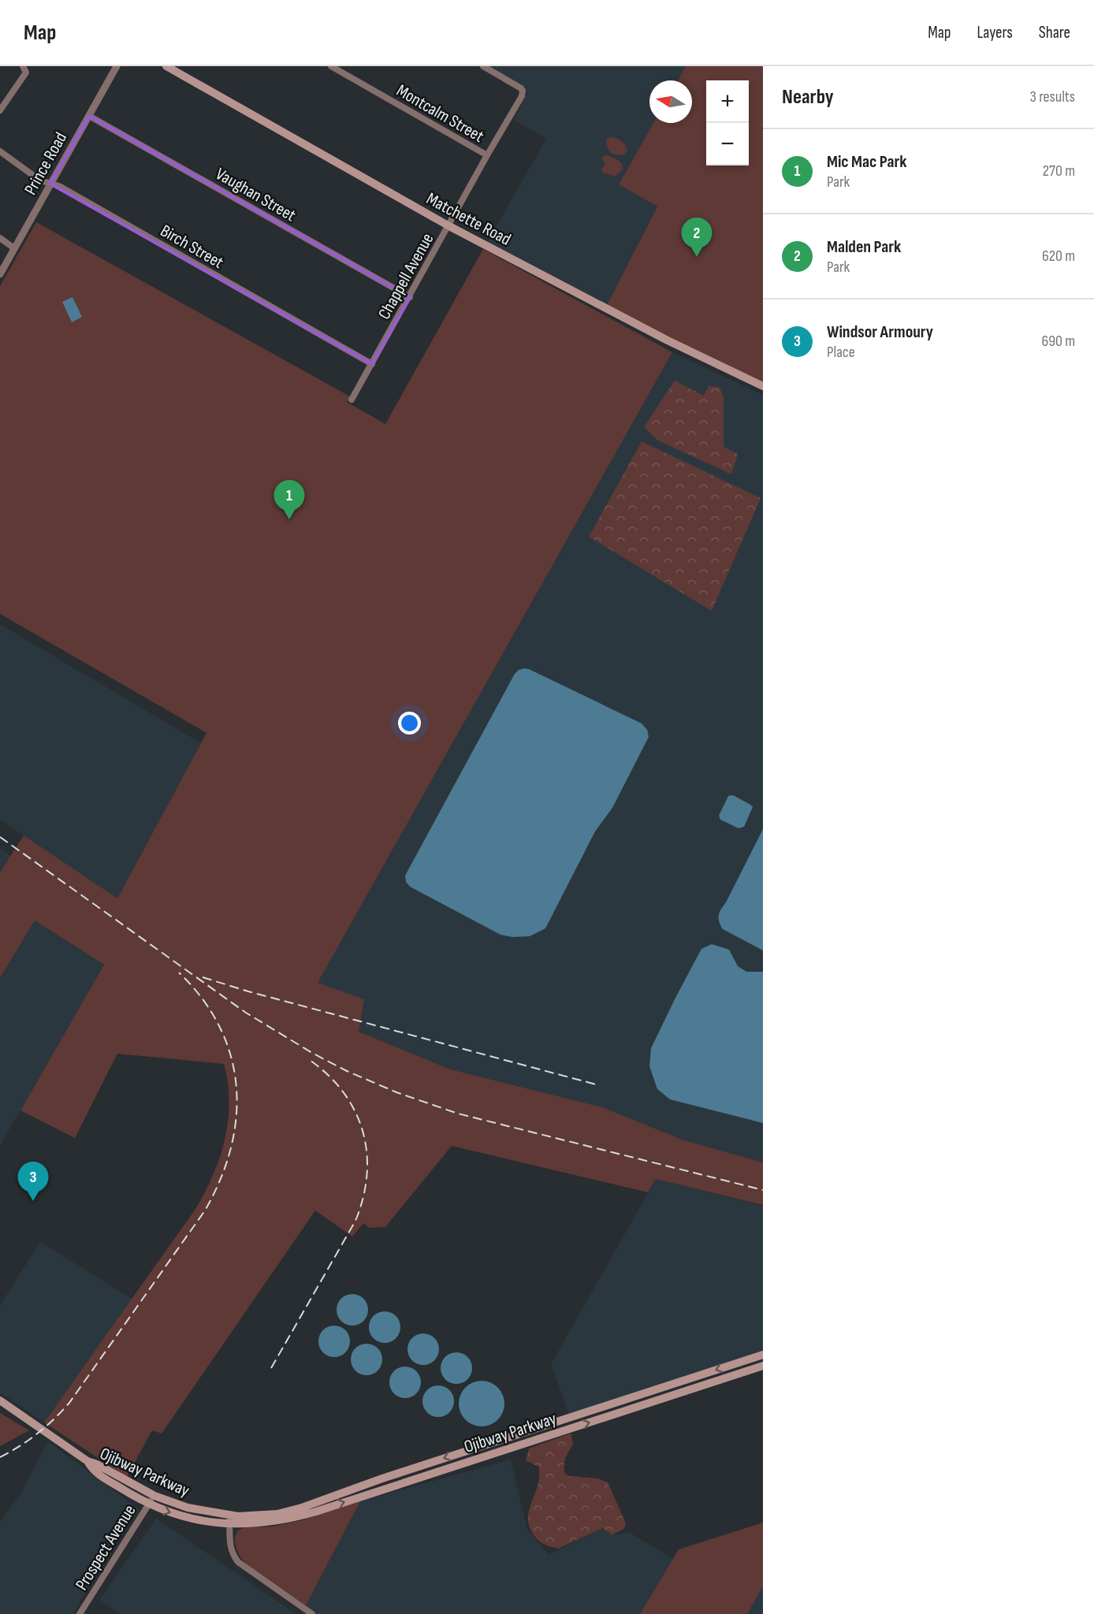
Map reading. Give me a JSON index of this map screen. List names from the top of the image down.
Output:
{
  "streets": {
    "main road": ["Matchette Road", "Ojibway Parkway"],
    "street": [
      "Montcalm Street",
      "Prince Road",
      "Vaughan Street",
      "Birch Street",
      "Chappell Avenue",
      "Prospect Avenue"
    ]
  },
  "crossings": [
    ["Montcalm Street", "Chappell Avenue"],
    ["Prince Road", "Vaughan Street"],
    ["Prince Road", "Birch Street"],
    ["Vaughan Street", "Chappell Avenue"],
    ["Matchette Road", "Chappell Avenue"],
    ["Birch Street", "Chappell Avenue"],
    ["Ojibway Parkway", "Prospect Avenue"]
  ],
  "north": "left",
  "page": {
    "header": "Map",
    "nav": ["Map", "Layers", "Share"],
    "heading": ["Nearby", "3 results"],
    "map_buttons": ["+", "−"],
    "list": [
      {
        "mark": "1",
        "name": "Mic Mac Park",
        "note": "Park",
        "value": "270 m"
      },
      {
        "mark": "2",
        "name": "Malden Park",
        "note": "Park",
        "value": "620 m"
      },
      {
        "mark": "3",
        "name": "Windsor Armoury",
        "note": "Place",
        "value": "690 m"
      }
    ],
    "pins": ["2", "1", "3"]
  }
}
